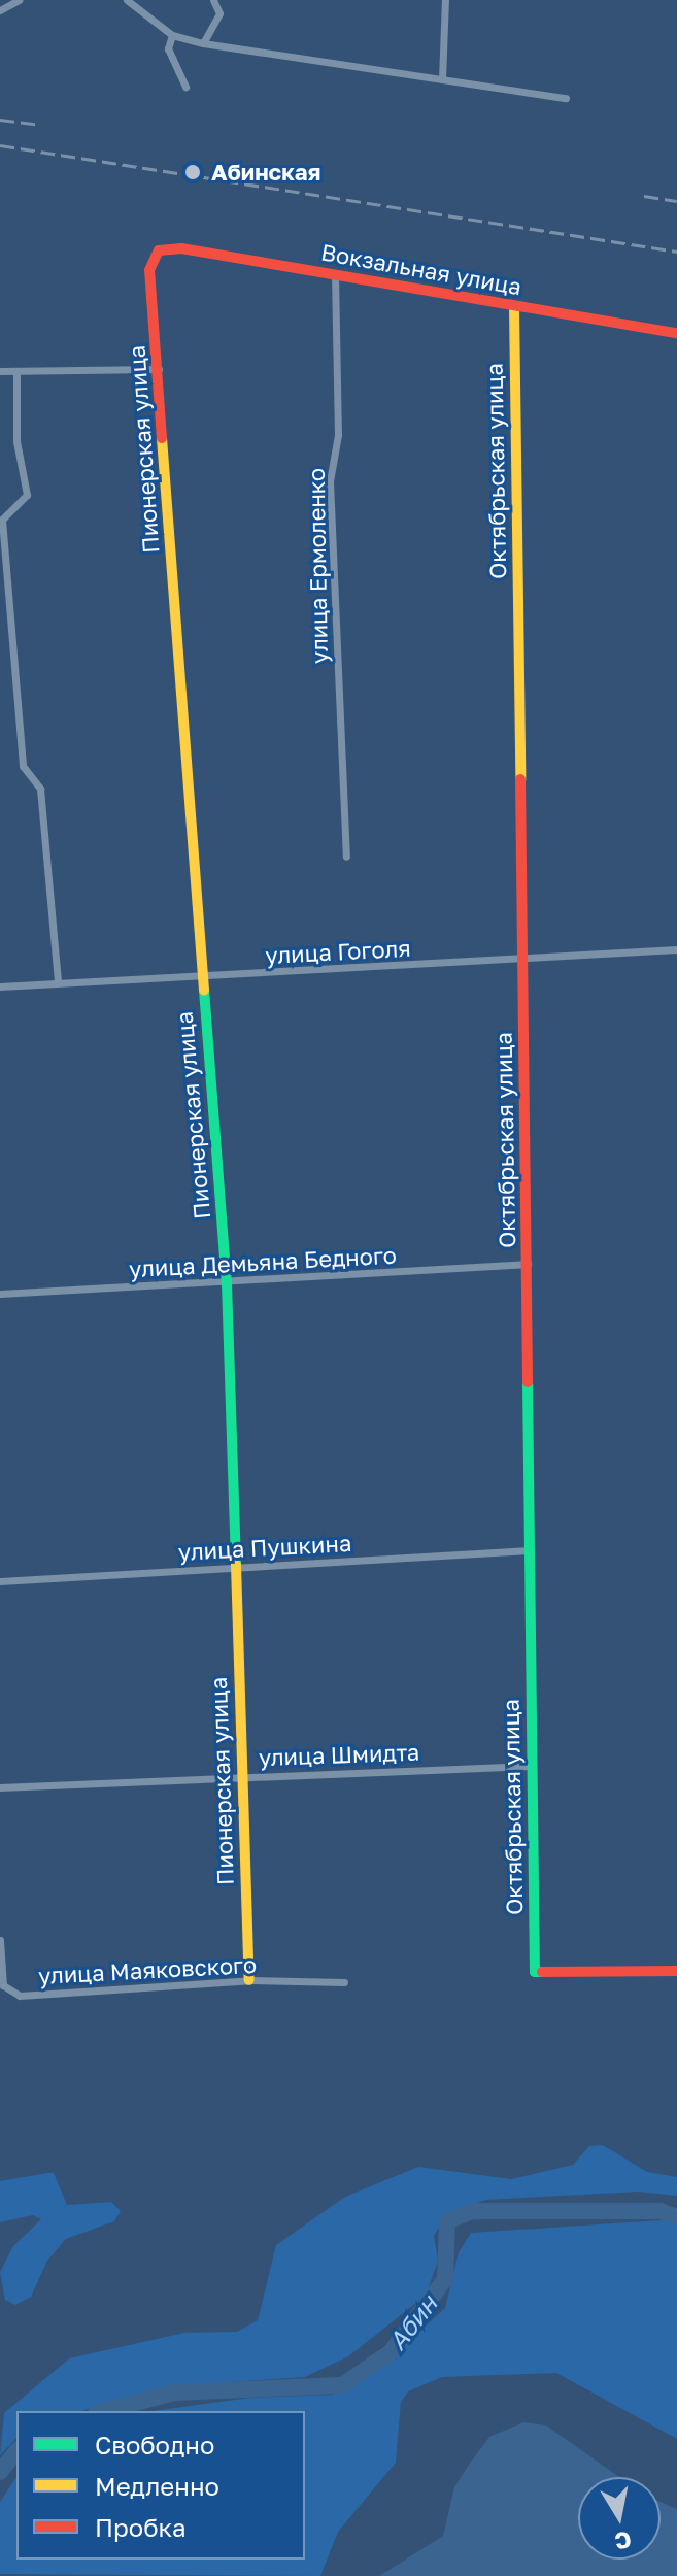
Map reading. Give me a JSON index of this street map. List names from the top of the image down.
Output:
{
  "streets": {
    "street": [
      "Вокзальная улица",
      "Пионерская улица",
      "Октябрьская улица",
      "улица Ермоленко",
      "улица Гоголя",
      "улица Демьяна Бедного",
      "улица Пушкина",
      "улица Шмидта",
      "улица Маяковского"
    ]
  },
  "crossings": [
    ["Вокзальная улица", "Пионерская улица"],
    ["Вокзальная улица", "Октябрьская улица"],
    ["Вокзальная улица", "улица Ермоленко"],
    ["Пионерская улица", "улица Гоголя"],
    ["Пионерская улица", "улица Демьяна Бедного"],
    ["Пионерская улица", "улица Пушкина"],
    ["Пионерская улица", "улица Шмидта"],
    ["Пионерская улица", "улица Маяковского"],
    ["Октябрьская улица", "улица Гоголя"],
    ["Октябрьская улица", "улица Демьяна Бедного"],
    ["Октябрьская улица", "улица Пушкина"],
    ["Октябрьская улица", "улица Шмидта"]
  ],
  "water": ["Абин"],
  "places": ["Абинская"],
  "legend": ["Свободно", "Медленно", "Пробка"],
  "north": "bottom"
}
